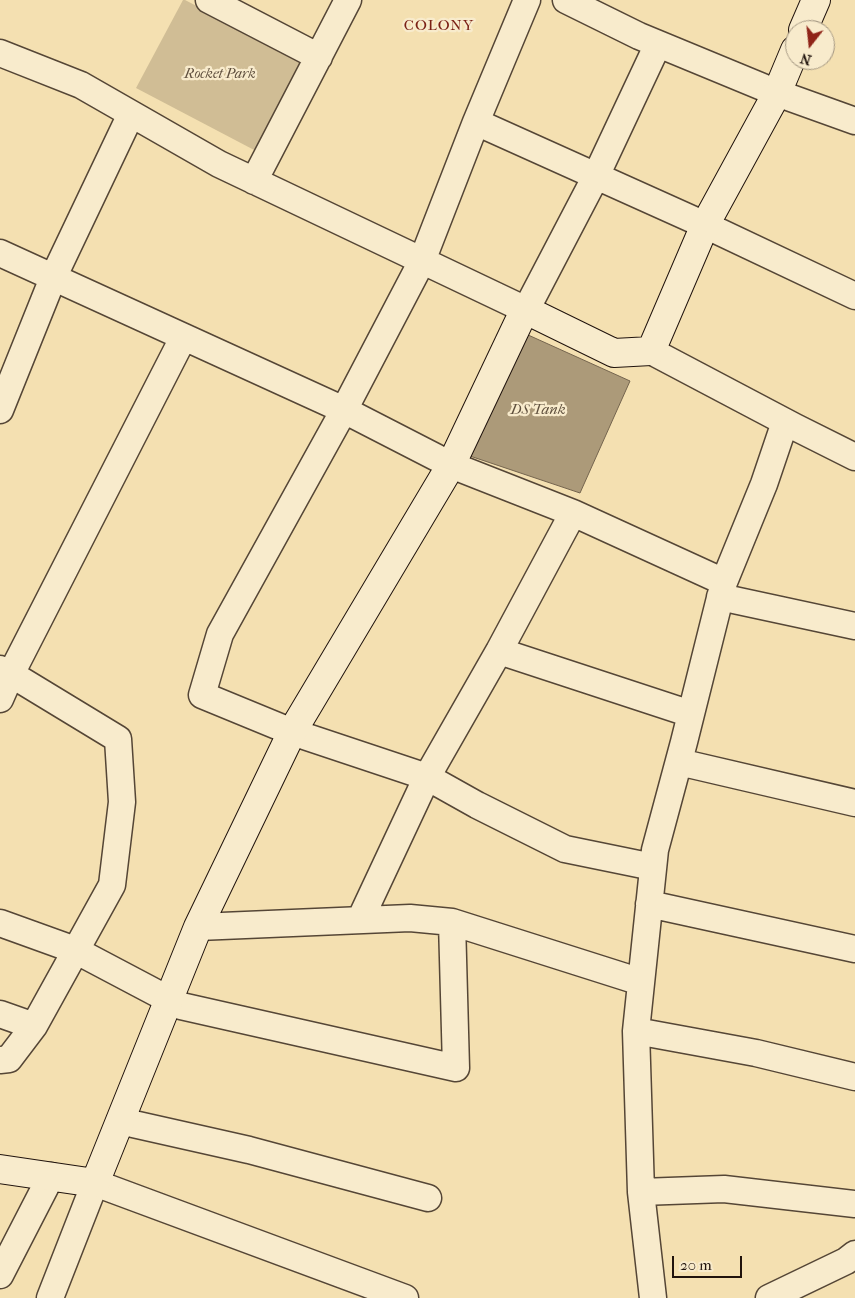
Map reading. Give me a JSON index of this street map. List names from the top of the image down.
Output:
{
  "districts": ["COLONY"],
  "water": ["DS Tank"],
  "parks": ["Rocket Park"],
  "scale_bar": "20 m",
  "north": "bottom"
}
